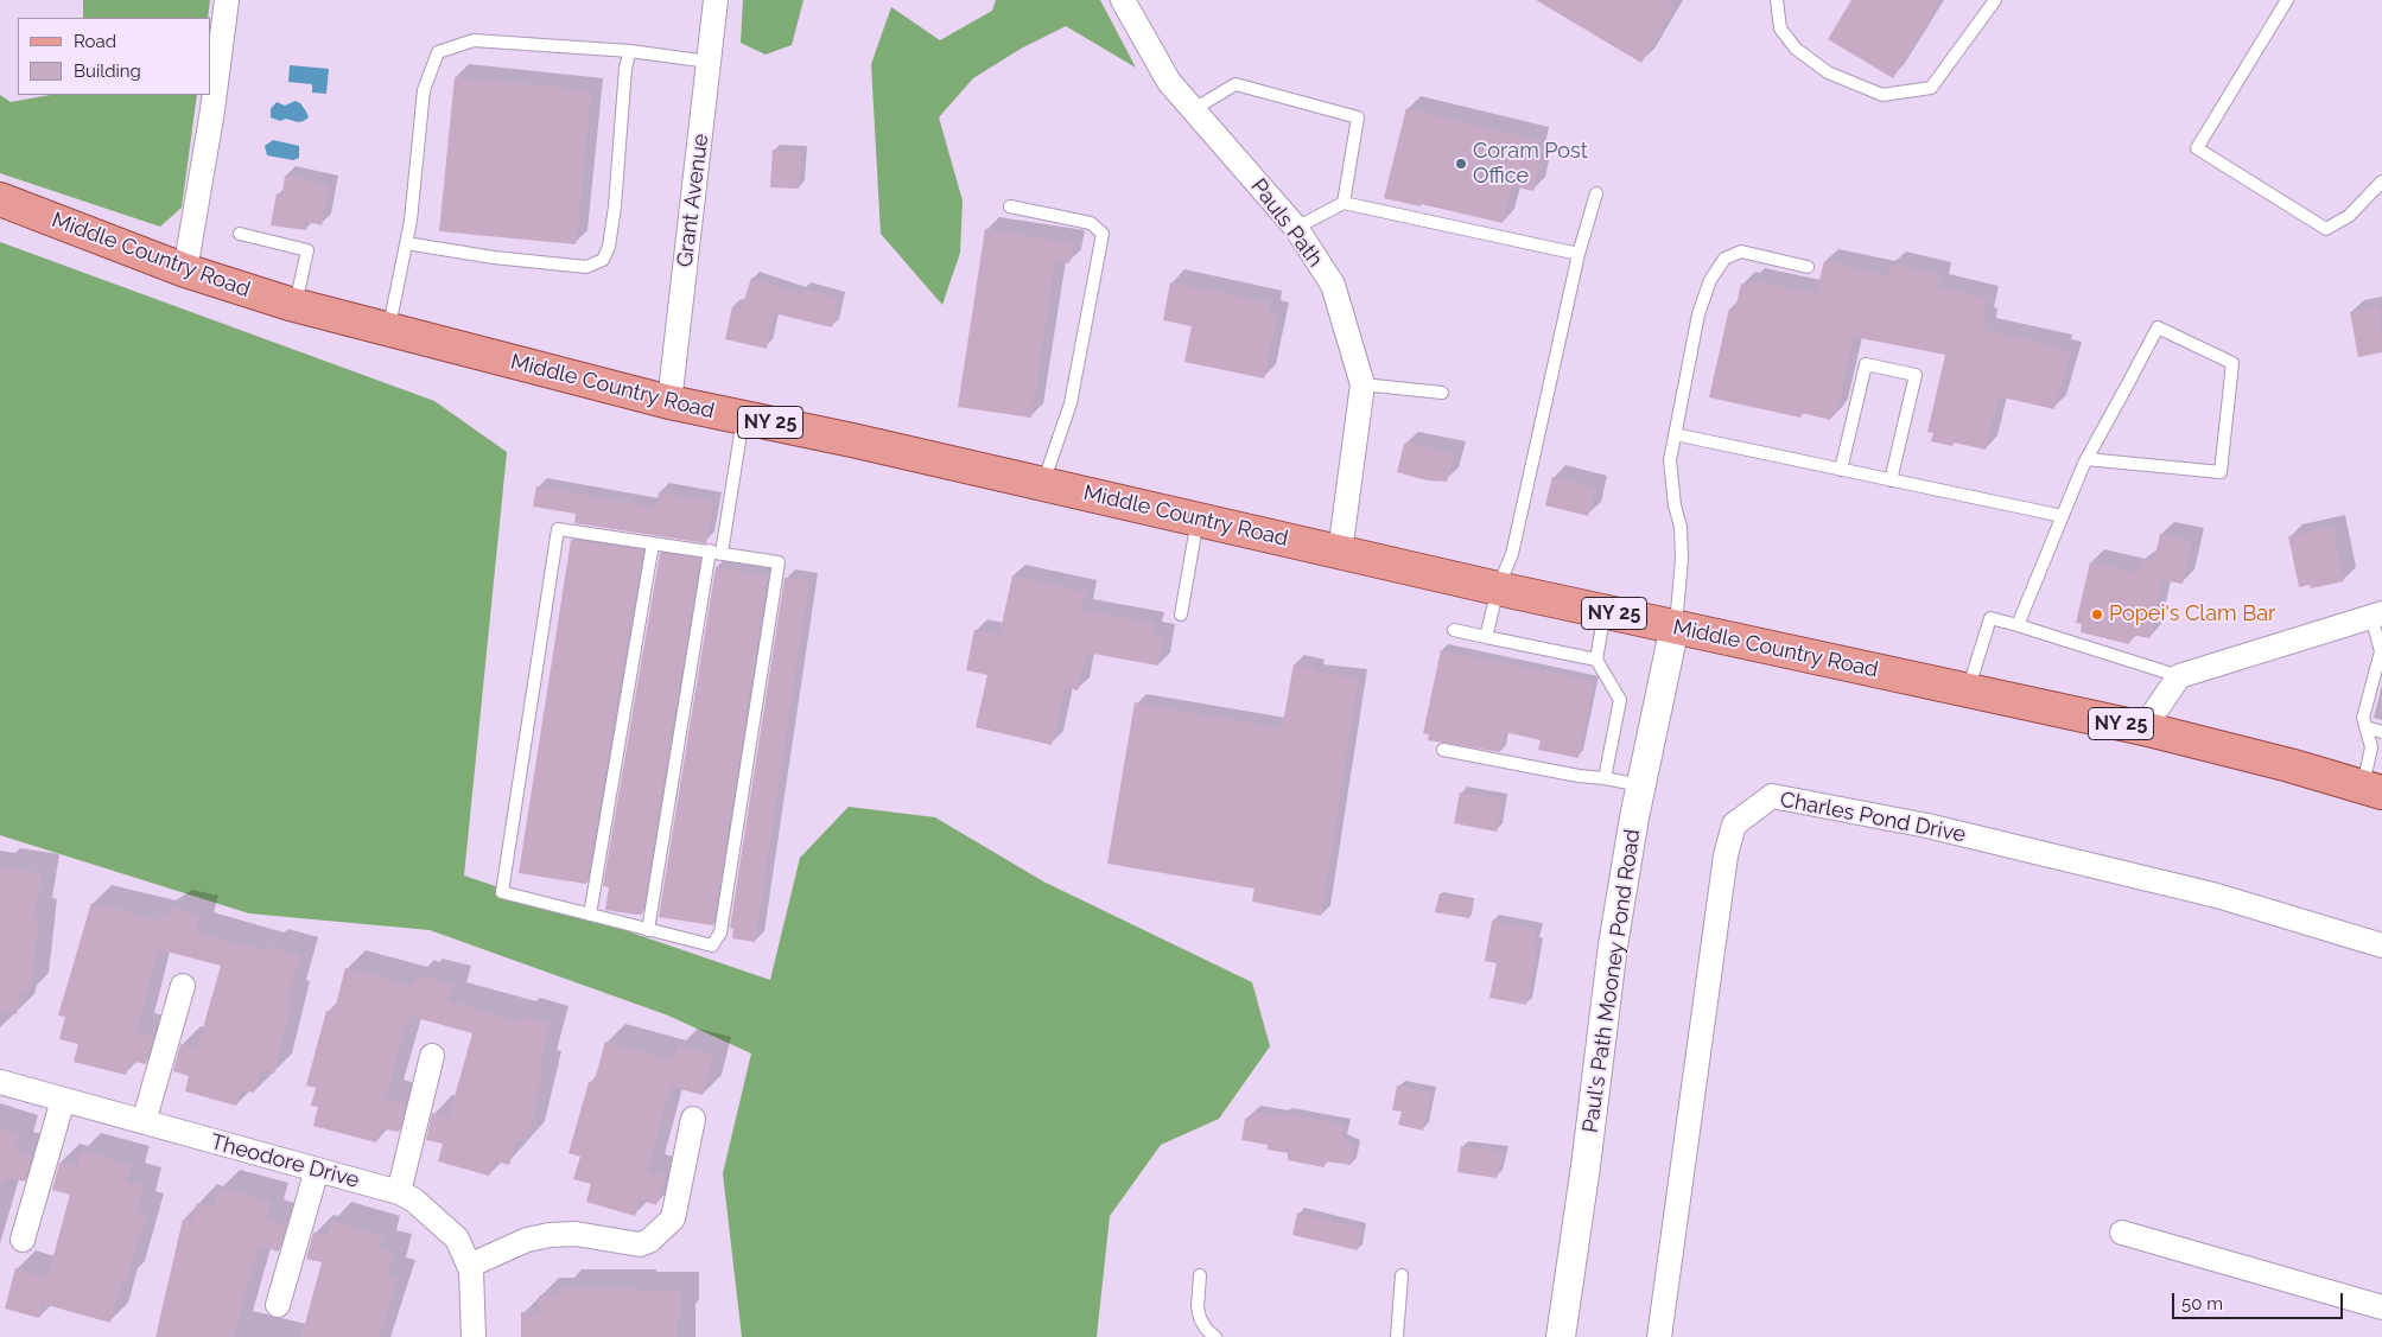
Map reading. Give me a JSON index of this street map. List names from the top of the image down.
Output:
{
  "streets": {
    "main road": ["Middle Country Road", "NY 25"],
    "street": [
      "Grant Avenue",
      "Pauls Path",
      "Charles Pond Drive",
      "Paul's Path Mooney Pond Road",
      "Theodore Drive"
    ]
  },
  "crossings": [
    ["Grant Avenue", "Middle Country Road"],
    ["Pauls Path", "Middle Country Road"],
    ["Middle Country Road", "Paul's Path Mooney Pond Road"]
  ],
  "places": ["Coram Post Office", "Popei's Clam Bar"],
  "legend": ["Road", "Building"],
  "scale_bar": "50 m"
}
